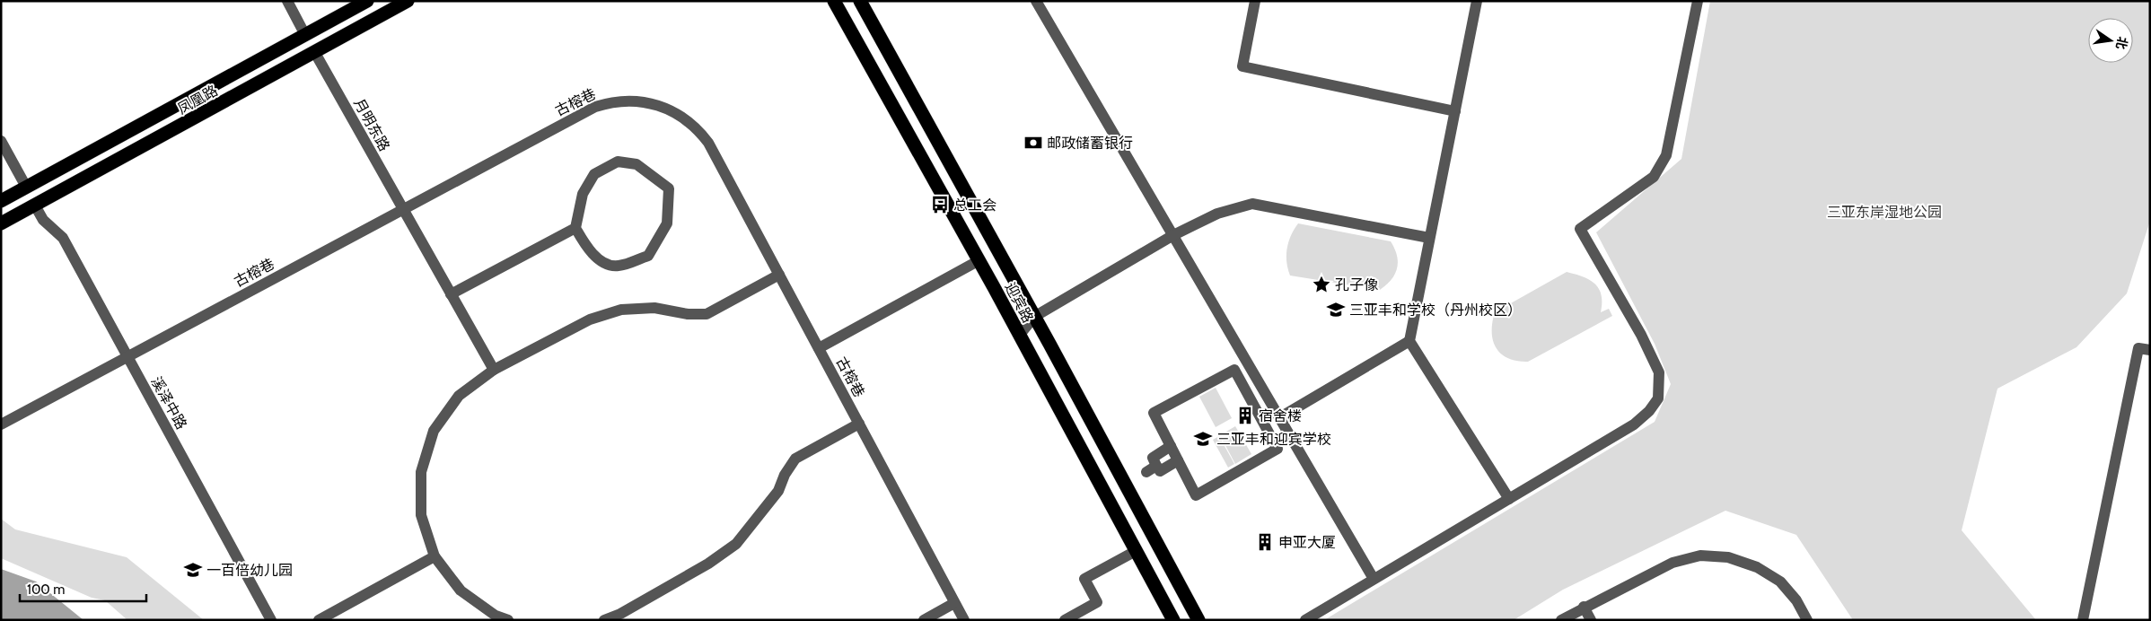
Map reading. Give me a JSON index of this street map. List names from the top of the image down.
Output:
{
  "streets": {
    "highway": ["凤凰路", "迎宾路"],
    "street": ["古榕巷", "月明东路", "溪泽中路"]
  },
  "crossings": [
    ["凤凰路", "月明东路"],
    ["凤凰路", "溪泽中路"],
    ["古榕巷", "月明东路"],
    ["古榕巷", "溪泽中路"]
  ],
  "parks": ["三亚东岸湿地公园"],
  "places": {
    "bank": ["邮政储蓄银行"],
    "bus stop": ["总工会"],
    "place": ["孔子像"],
    "school or university": ["三亚丰和学校（丹州校区）", "三亚丰和迎宾学校", "一百倍幼儿园"],
    "building": ["宿舍楼", "申亚大厦"]
  },
  "scale_bar": "100 m",
  "north": "right"
}
